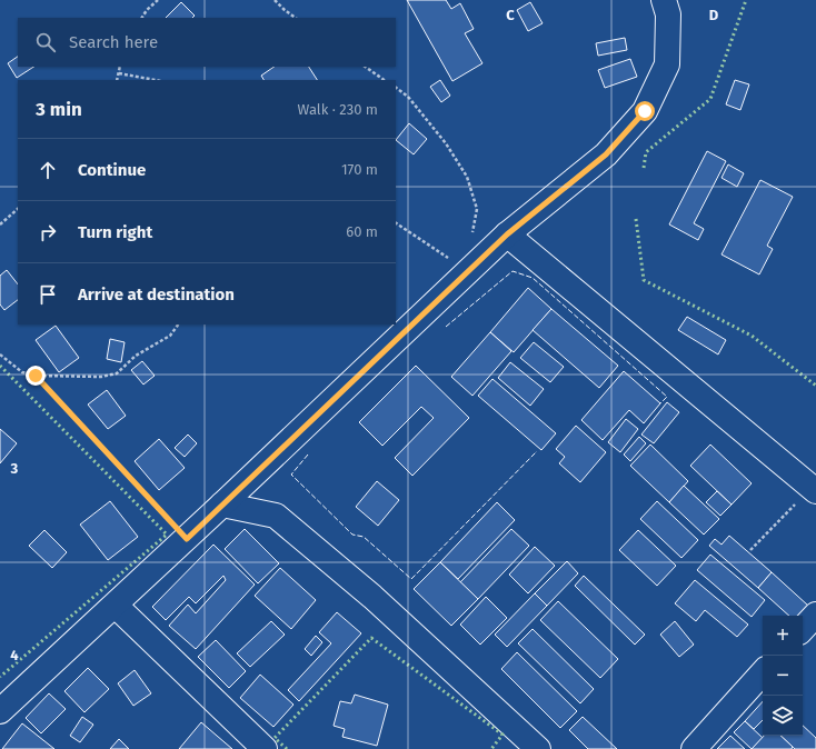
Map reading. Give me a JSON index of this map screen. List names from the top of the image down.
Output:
{
  "page": {
    "search": "Search here",
    "heading": ["3 min", "Walk · 230 m"],
    "list": [
      ["Continue", "170 m"],
      ["Turn right", "60 m"],
      "Arrive at destination"
    ],
    "map_buttons": ["+", "−"]
  },
  "grid": {
    "columns": ["C", "D"],
    "rows": ["3", "4"]
  }
}
